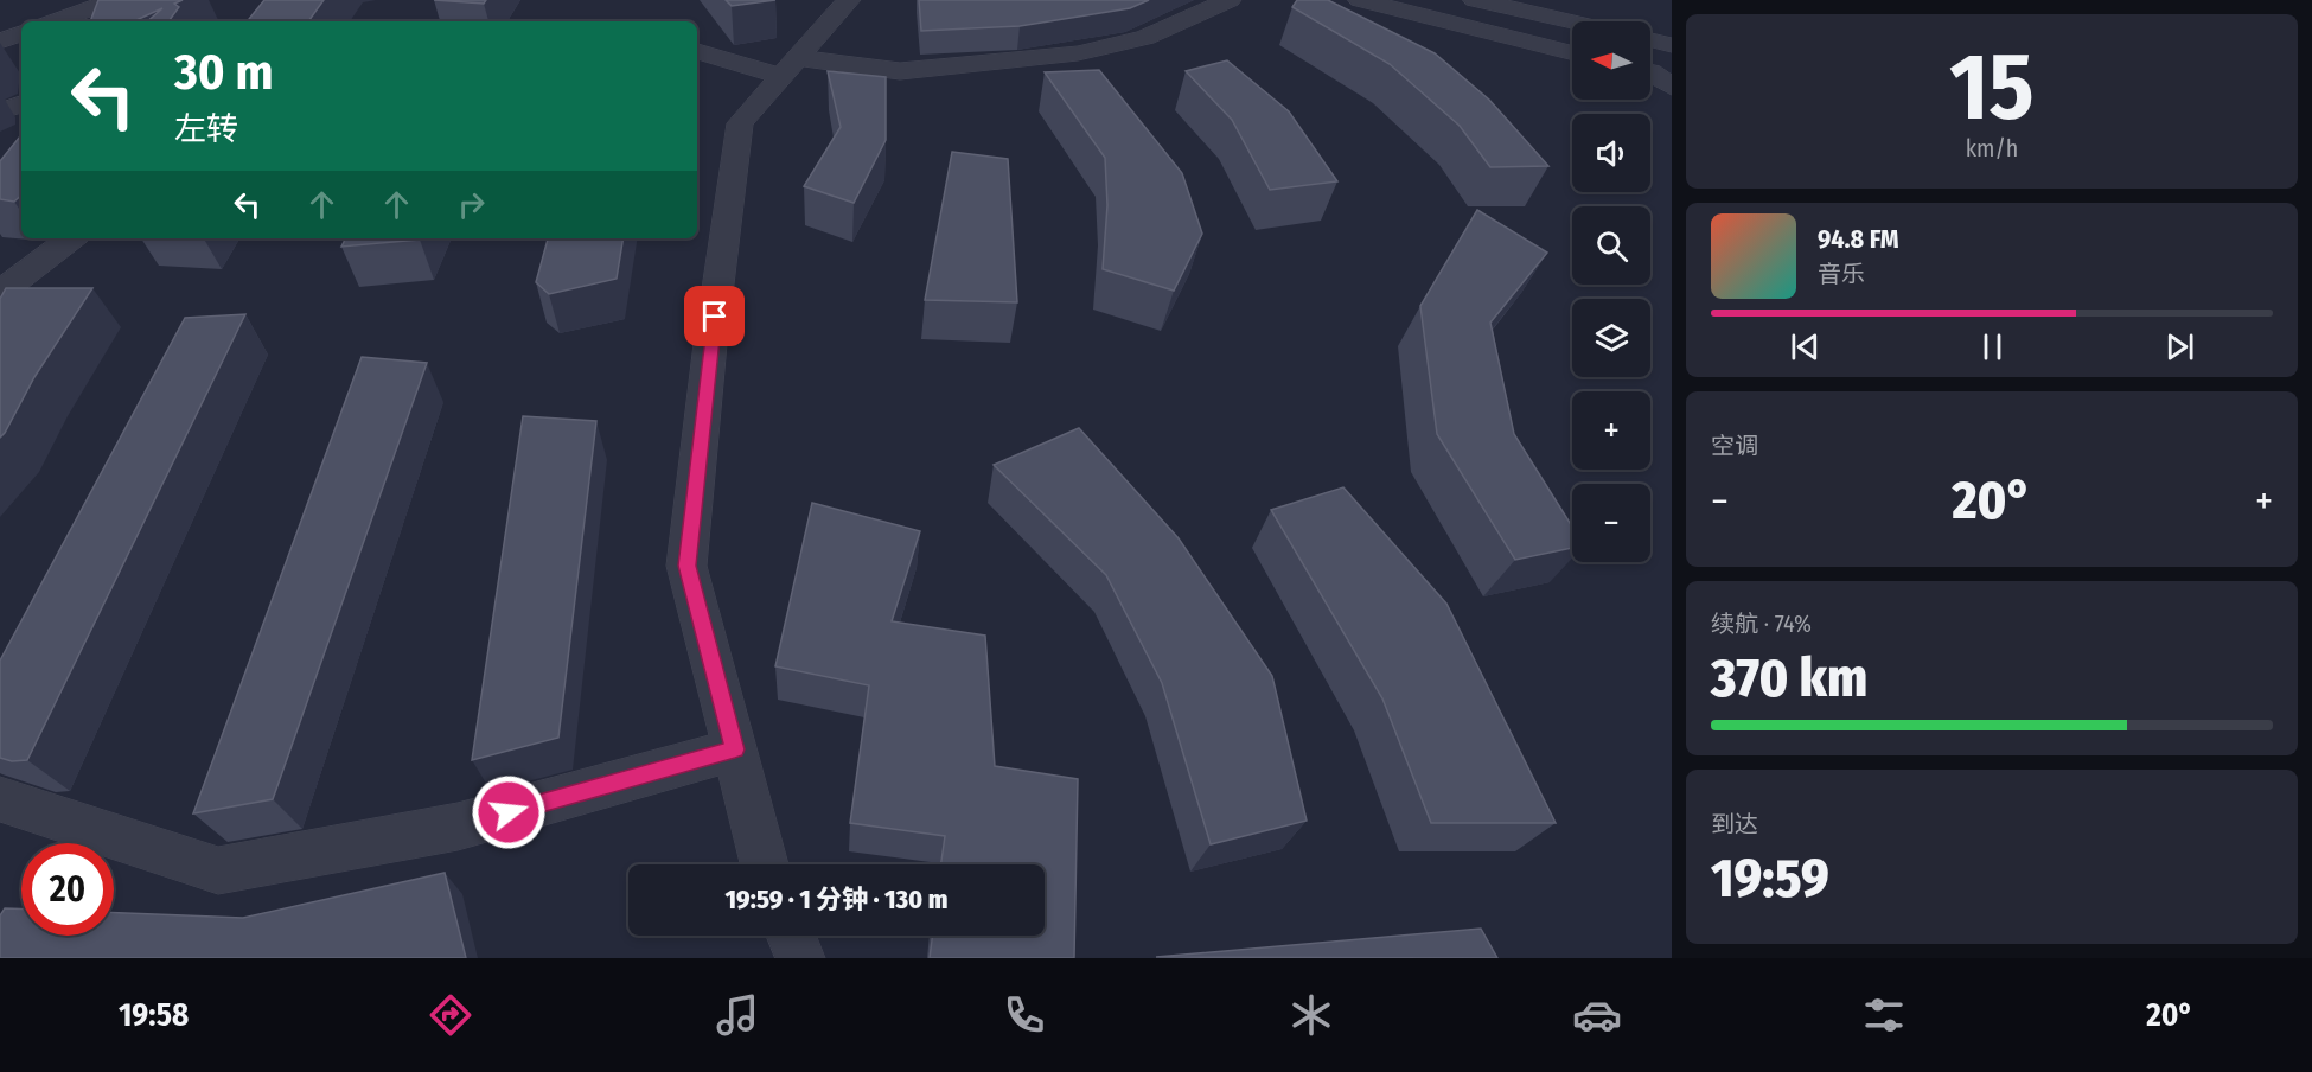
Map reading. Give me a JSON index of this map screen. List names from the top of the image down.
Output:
{
  "north": "left",
  "page": {
    "tile": [
      ["15", "km/h"],
      "空调",
      ["续航 · 74%", "370 km"],
      ["到达", "19:59"]
    ],
    "map_buttons": ["+", "−"],
    "turn": ["30 m", "左转"],
    "song": ["94.8 FM", "音乐"],
    "heat": ["−", "20°", "+"],
    "limit": "20",
    "trip": "19:59 · 1 分钟 · 130 m",
    "tabs": ["19:58", "20°"]
  }
}
